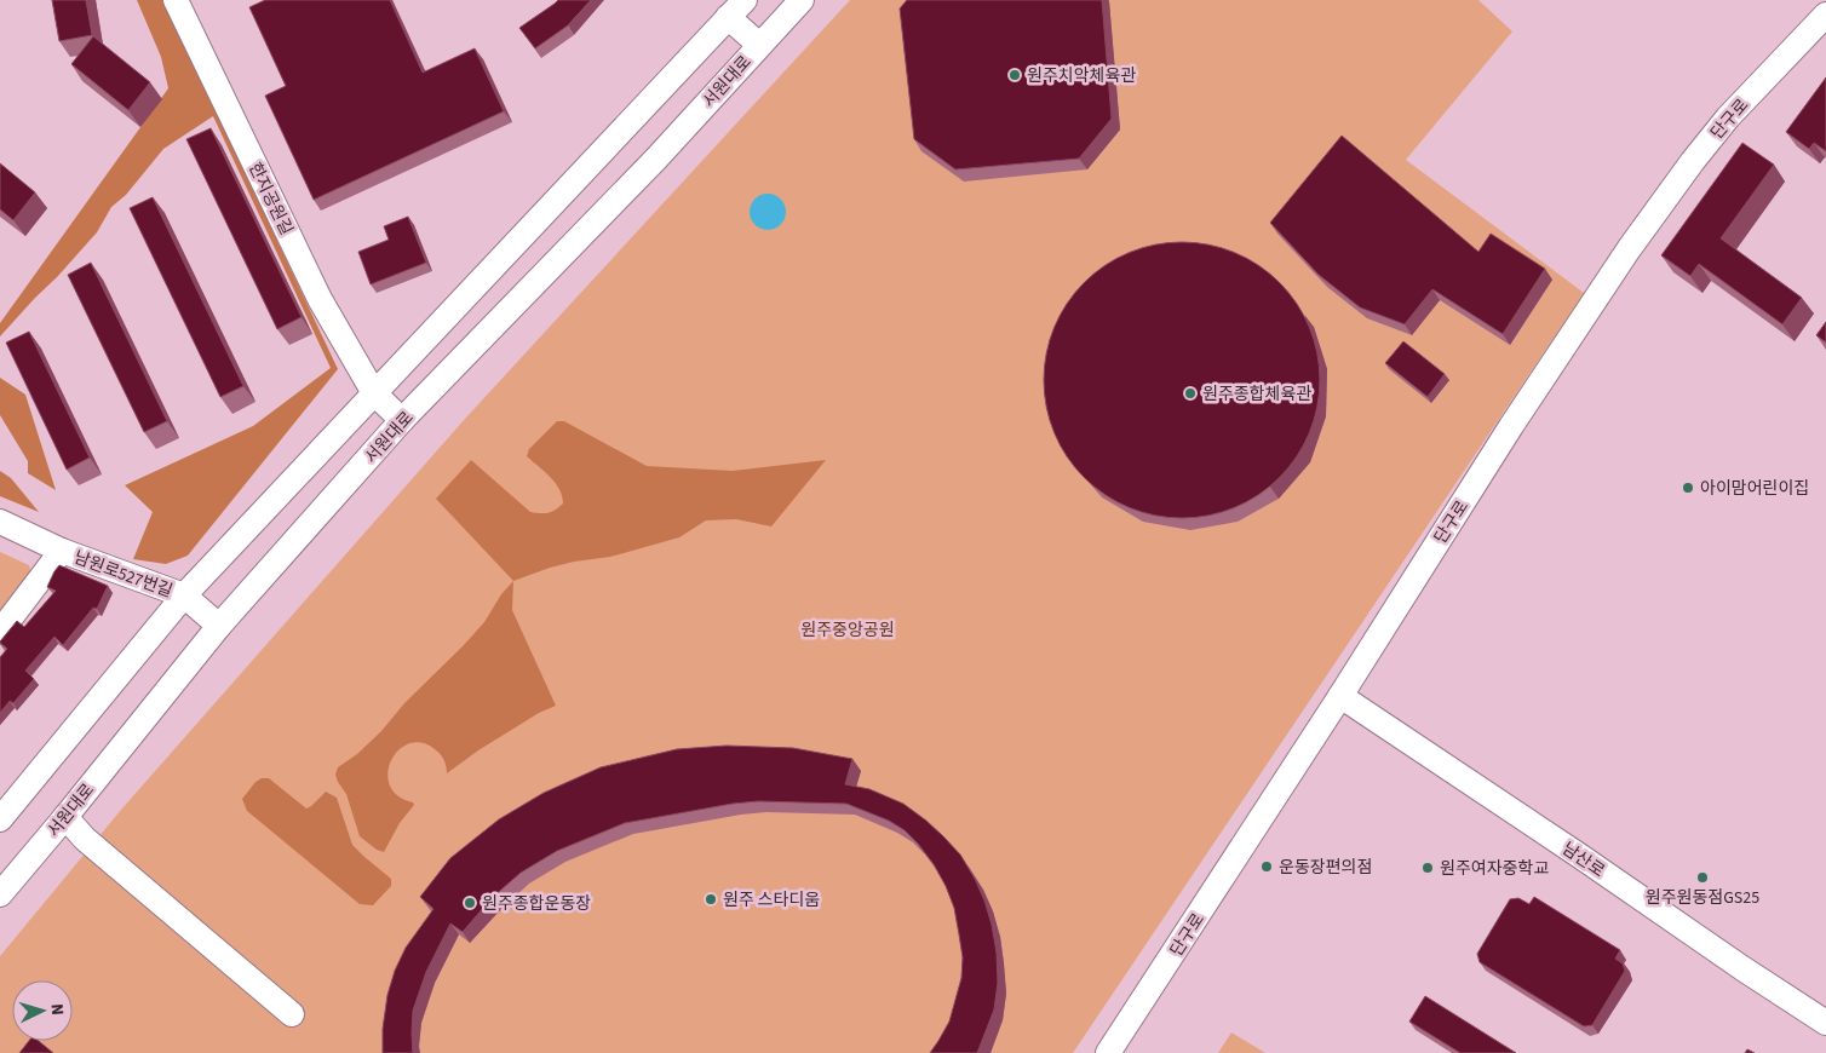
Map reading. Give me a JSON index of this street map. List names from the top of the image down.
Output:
{
  "streets": {
    "street": [
      "서원대로",
      "단구로",
      "한지공원길",
      "남원로527번길",
      "남산로"
    ]
  },
  "crossings": [
    ["서원대로", "한지공원길"],
    ["단구로", "남산로"]
  ],
  "parks": ["원주중앙공원"],
  "places": [
    "원주치악체육관",
    "원주종합체육관",
    "아이맘어린이집",
    "운동장편의점",
    "원주여자중학교",
    "원주원동점GS25",
    "원주 스타디움",
    "원주종합운동장"
  ],
  "north": "right"
}
